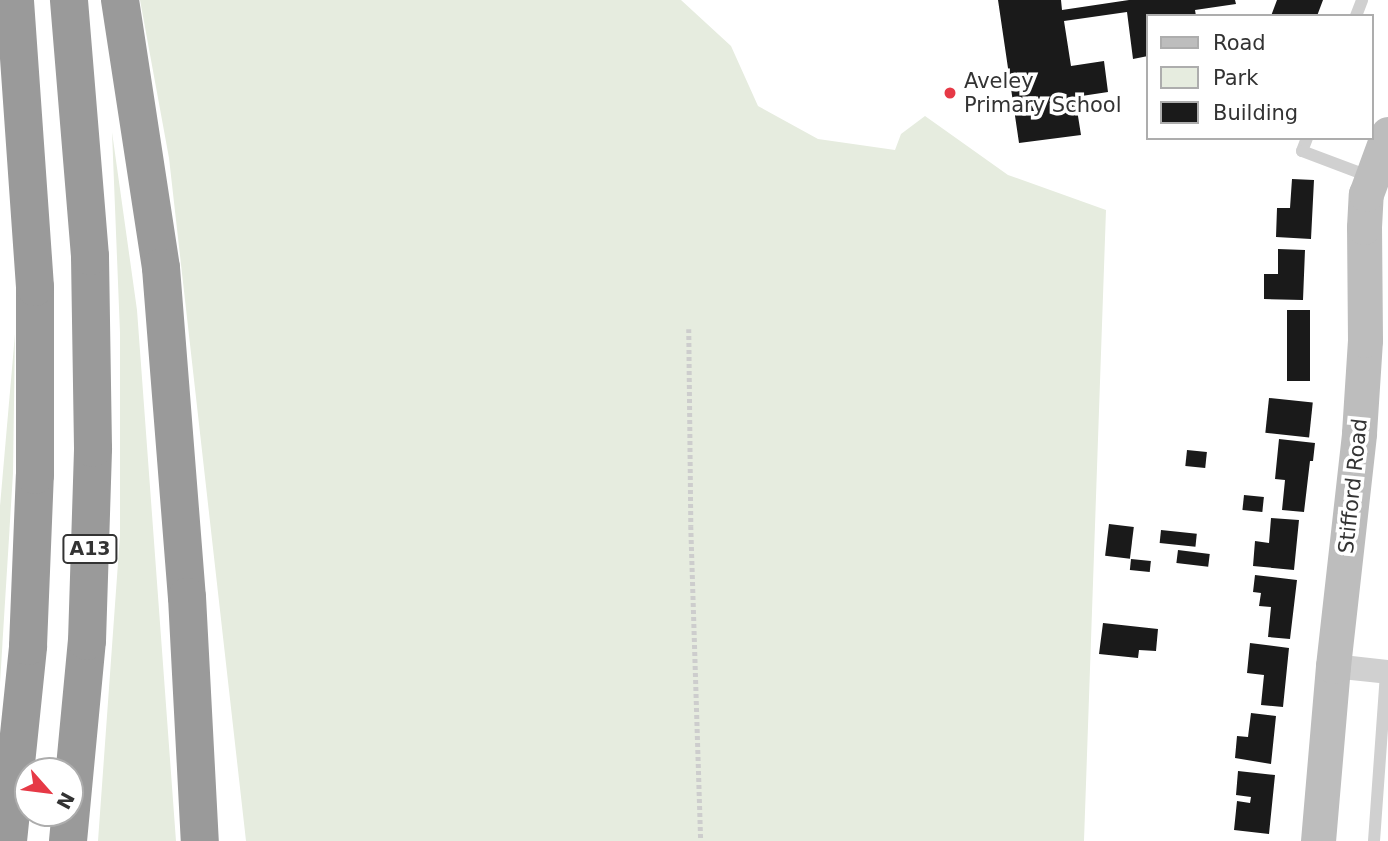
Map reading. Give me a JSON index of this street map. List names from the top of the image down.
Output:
{
  "streets": {
    "highway": ["A13"],
    "street": ["Stifford Road"]
  },
  "places": ["Aveley Primary School"],
  "legend": ["Road", "Park", "Building"],
  "north": "bottom right"
}
